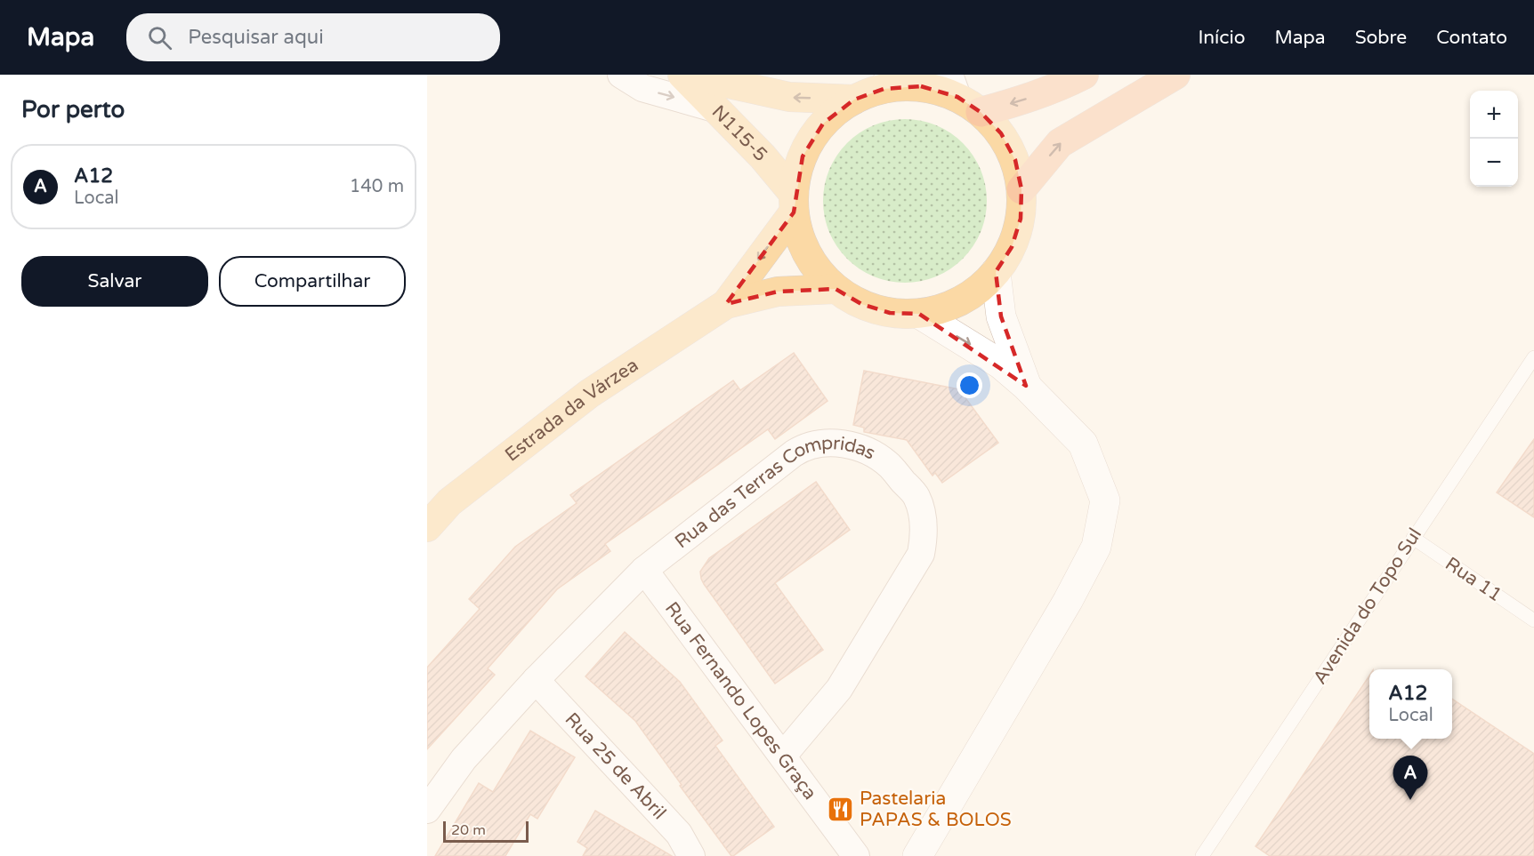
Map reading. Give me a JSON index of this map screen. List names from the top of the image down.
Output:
{
  "streets": {
    "main road": ["N115-5", "Estrada da Várzea"],
    "street": ["Rua das Terras Compridas", "Rua Fernando Lopes Graça", "Rua 25 de Abril"],
    "lane": ["Rua 11", "Avenida do Topo Sul"]
  },
  "crossings": [
    ["N115-5", "Estrada da Várzea"],
    ["Rua das Terras Compridas", "Rua Fernando Lopes Graça"],
    ["Rua das Terras Compridas", "Rua 25 de Abril"],
    ["Rua 11", "Avenida do Topo Sul"]
  ],
  "places": {
    "restaurant": ["Pastelaria PAPAS & BOLOS"]
  },
  "scale_bar": "20 m",
  "page": {
    "header": "Mapa",
    "search": "Pesquisar aqui",
    "nav": [
      "Início",
      "Mapa",
      "Sobre",
      "Contato"
    ],
    "heading": "Por perto",
    "map_buttons": ["+", "−"],
    "list": [
      {
        "mark": "A",
        "name": "A12",
        "note": "Local",
        "value": "140 m"
      }
    ],
    "buttons": ["Salvar", "Compartilhar"],
    "popup": ["A12", "Local"],
    "pins": "A",
    "scale": "20 m"
  }
}
